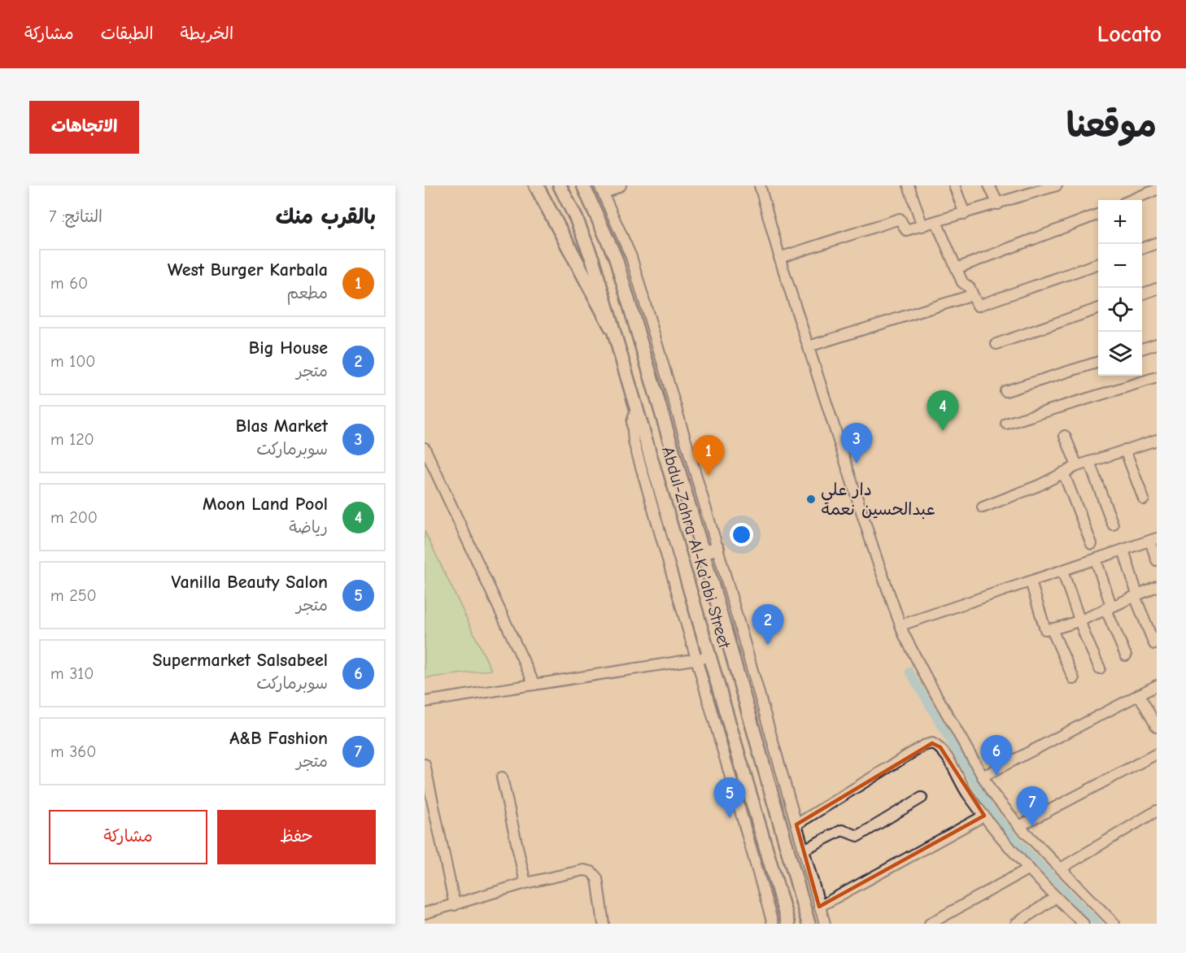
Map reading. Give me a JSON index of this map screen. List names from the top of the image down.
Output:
{
  "streets": {
    "main road": ["Abdul-Zahra Al-Ka'abi Street"]
  },
  "places": ["دار علي عبدالحسين نعمه"],
  "page": {
    "header": "Locato",
    "nav": ["الخريطة", "الطبقات", "مشاركة"],
    "title": "موقعنا",
    "buttons": [
      "الاتجاهات",
      ["حفظ", "مشاركة"]
    ],
    "heading": ["بالقرب منك", "النتائج: 7"],
    "map_buttons": ["+", "−"],
    "list": [
      {
        "mark": "1",
        "name": "West Burger Karbala",
        "note": "مطعم",
        "value": "60 m"
      },
      {
        "mark": "2",
        "name": "Big House",
        "note": "متجر",
        "value": "100 m"
      },
      {
        "mark": "3",
        "name": "Blas Market",
        "note": "سوبرماركت",
        "value": "120 m"
      },
      {
        "mark": "4",
        "name": "Moon Land Pool",
        "note": "رياضة",
        "value": "200 m"
      },
      {
        "mark": "5",
        "name": "Vanilla Beauty Salon",
        "note": "متجر",
        "value": "250 m"
      },
      {
        "mark": "6",
        "name": "Supermarket Salsabeel",
        "note": "سوبرماركت",
        "value": "310 m"
      },
      {
        "mark": "7",
        "name": "A&B Fashion",
        "note": "متجر",
        "value": "360 m"
      }
    ],
    "pins": [
      "4",
      "3",
      "1",
      "2",
      "6",
      "5",
      "7"
    ]
  }
}
